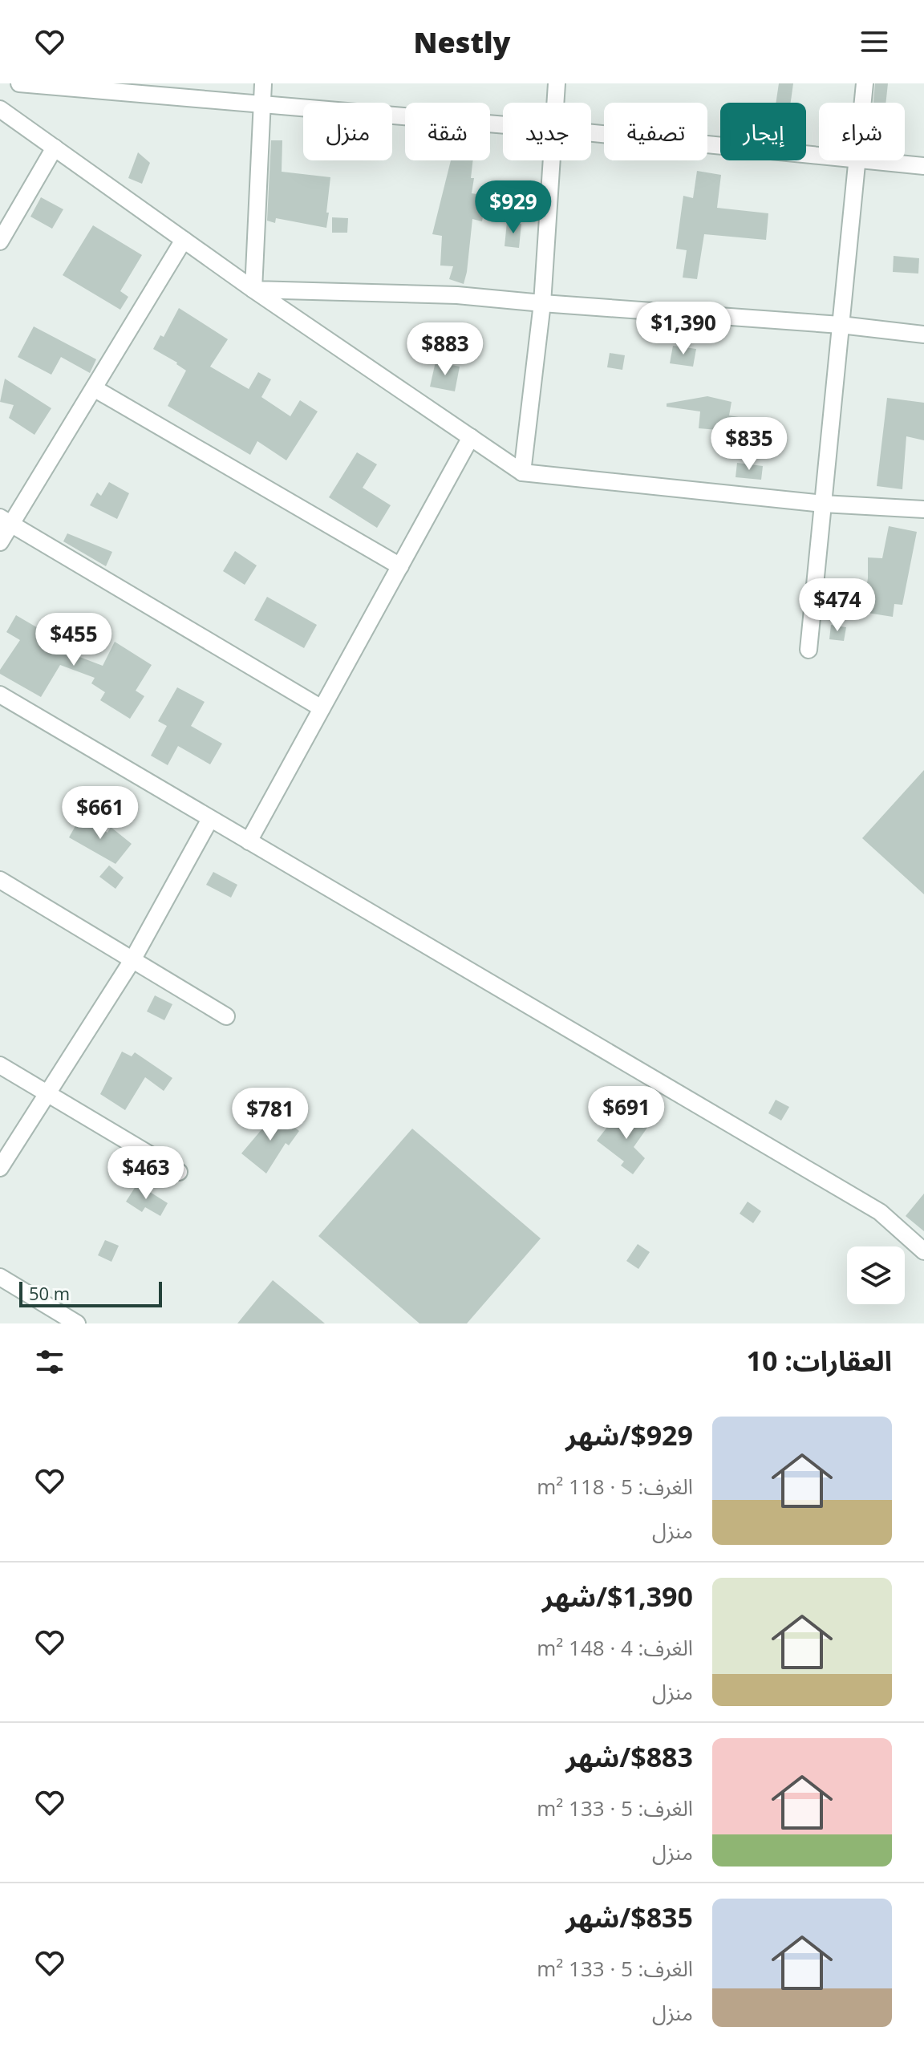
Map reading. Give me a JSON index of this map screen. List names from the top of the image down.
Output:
{
  "scale_bar": "50 m",
  "page": {
    "header": "Nestly",
    "chip": [
      "شراء",
      "إيجار",
      "تصفية",
      "جديد",
      "شقة",
      "منزل"
    ],
    "price": [
      "$929",
      "$1,390",
      "$883",
      "$835",
      "$474",
      "$455",
      "$661",
      "$691",
      "$781",
      "$463"
    ],
    "scale": "50 m",
    "heading": "العقارات: 10",
    "list": [
      {
        "name": "$929/شهر",
        "note": "الغرف: 5 · 118 m² · منزل"
      },
      {
        "name": "$1,390/شهر",
        "note": "الغرف: 4 · 148 m² · منزل"
      },
      {
        "name": "$883/شهر",
        "note": "الغرف: 5 · 133 m² · منزل"
      },
      {
        "name": "$835/شهر",
        "note": "الغرف: 5 · 133 m² · منزل"
      }
    ]
  }
}
